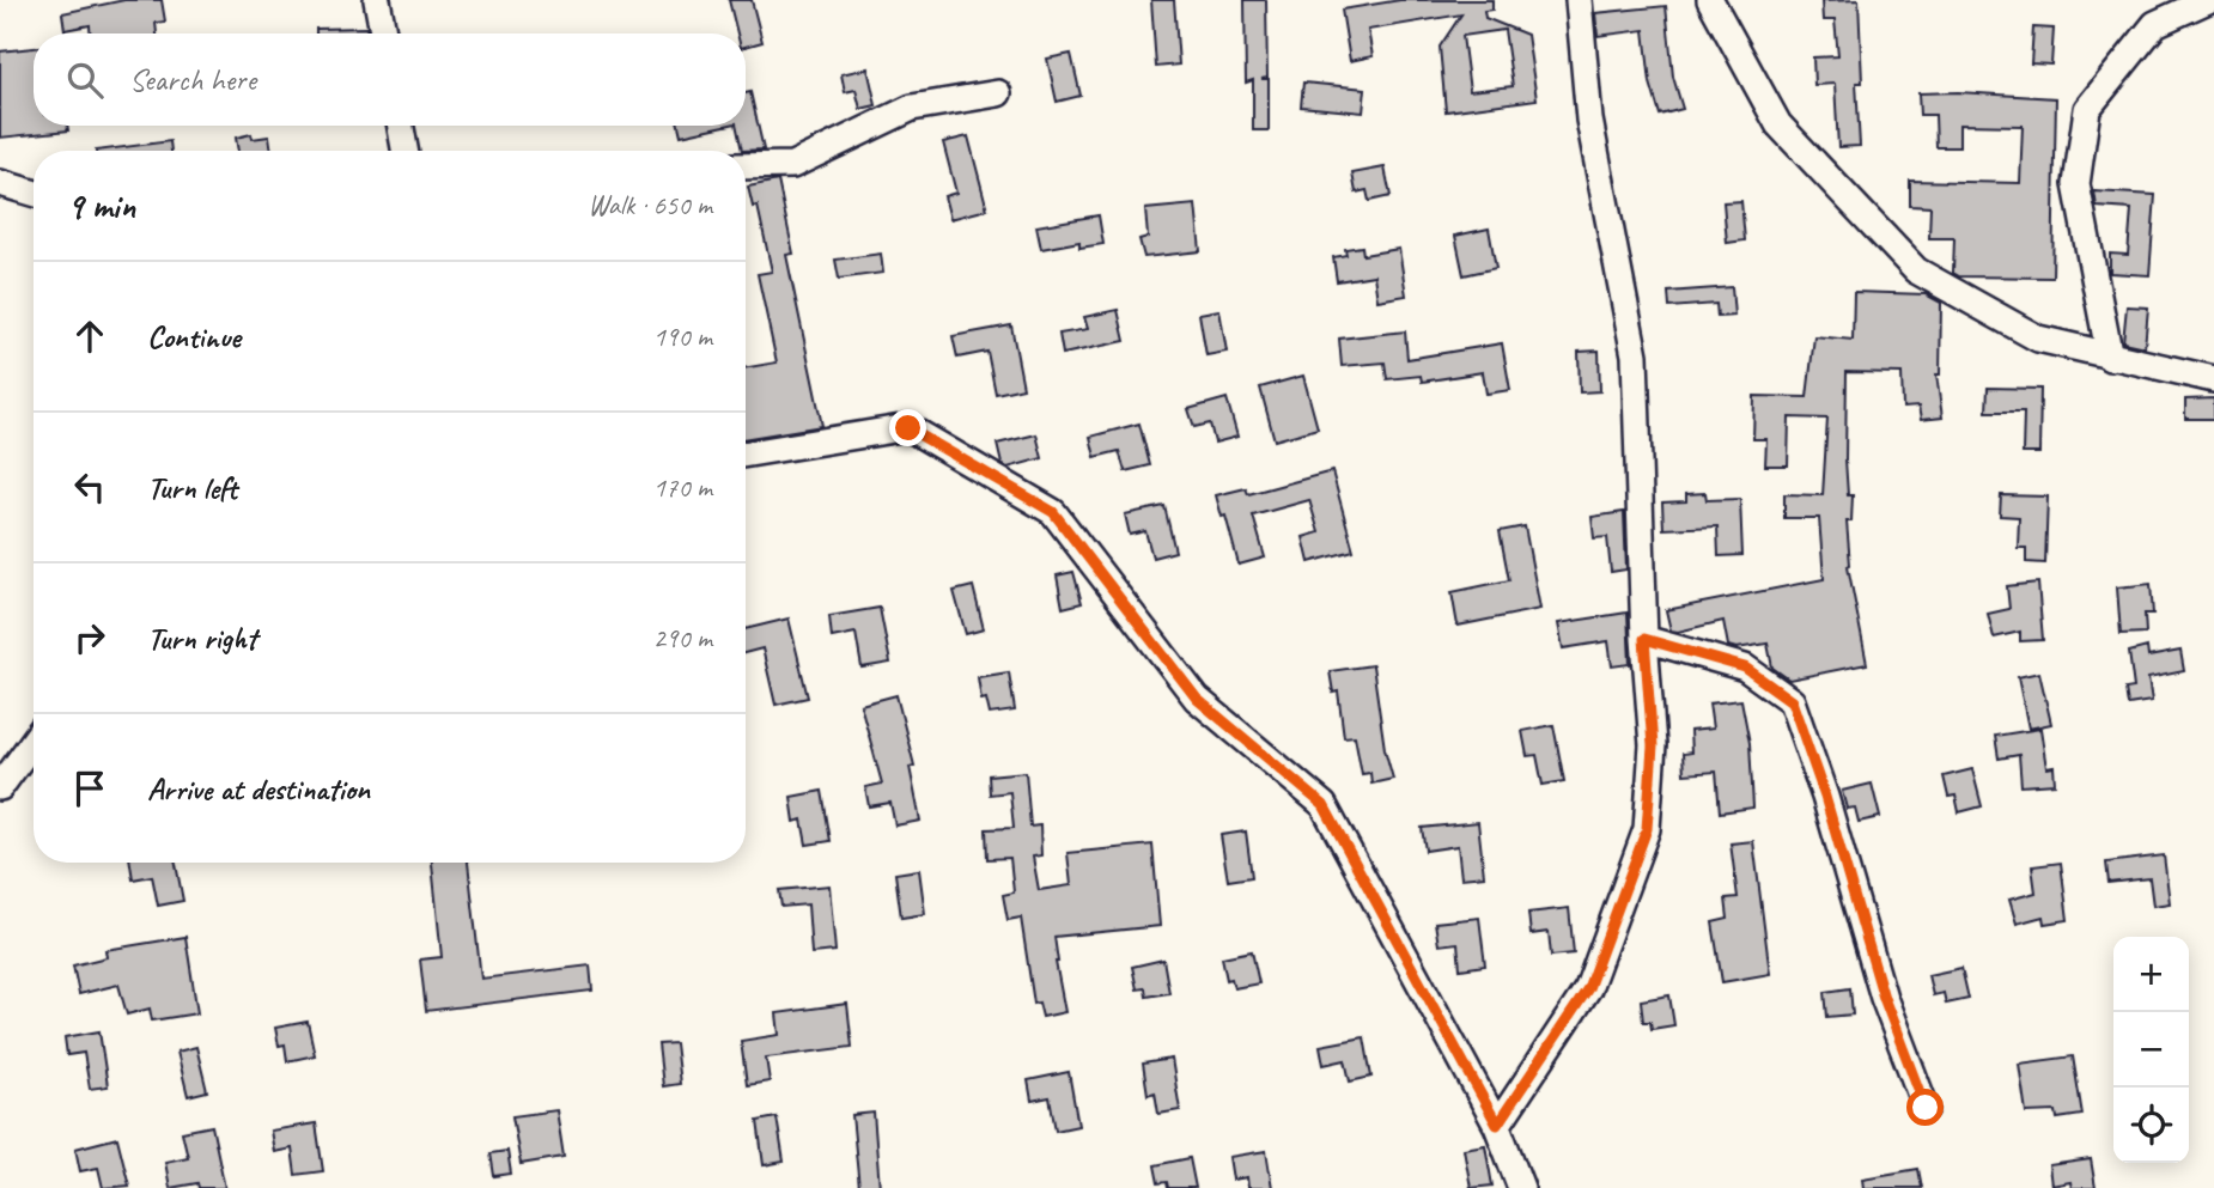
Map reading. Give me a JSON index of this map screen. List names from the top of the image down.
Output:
{
  "page": {
    "search": "Search here",
    "heading": ["9 min", "Walk · 650 m"],
    "list": [
      ["Continue", "190 m"],
      ["Turn left", "170 m"],
      ["Turn right", "290 m"],
      "Arrive at destination"
    ],
    "map_buttons": ["+", "−"]
  }
}
